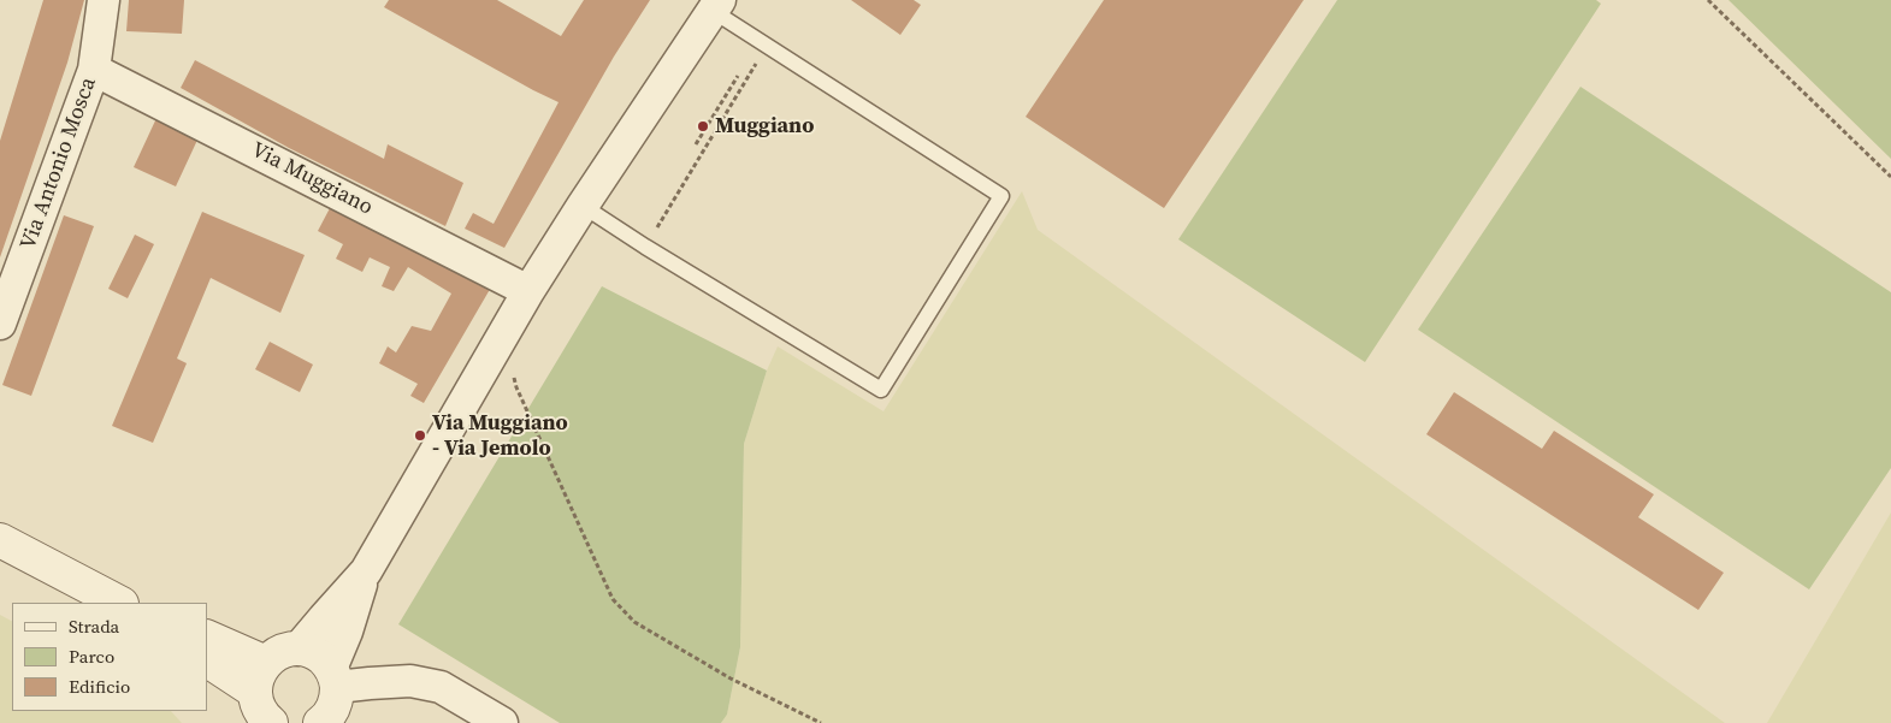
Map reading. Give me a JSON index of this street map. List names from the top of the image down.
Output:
{
  "streets": {
    "street": ["Via Antonio Mosca", "Via Muggiano"]
  },
  "crossings": [
    ["Via Antonio Mosca", "Via Muggiano"]
  ],
  "places": ["Muggiano", "Via Muggiano - Via Jemolo"],
  "legend": ["Strada", "Parco", "Edificio"]
}
